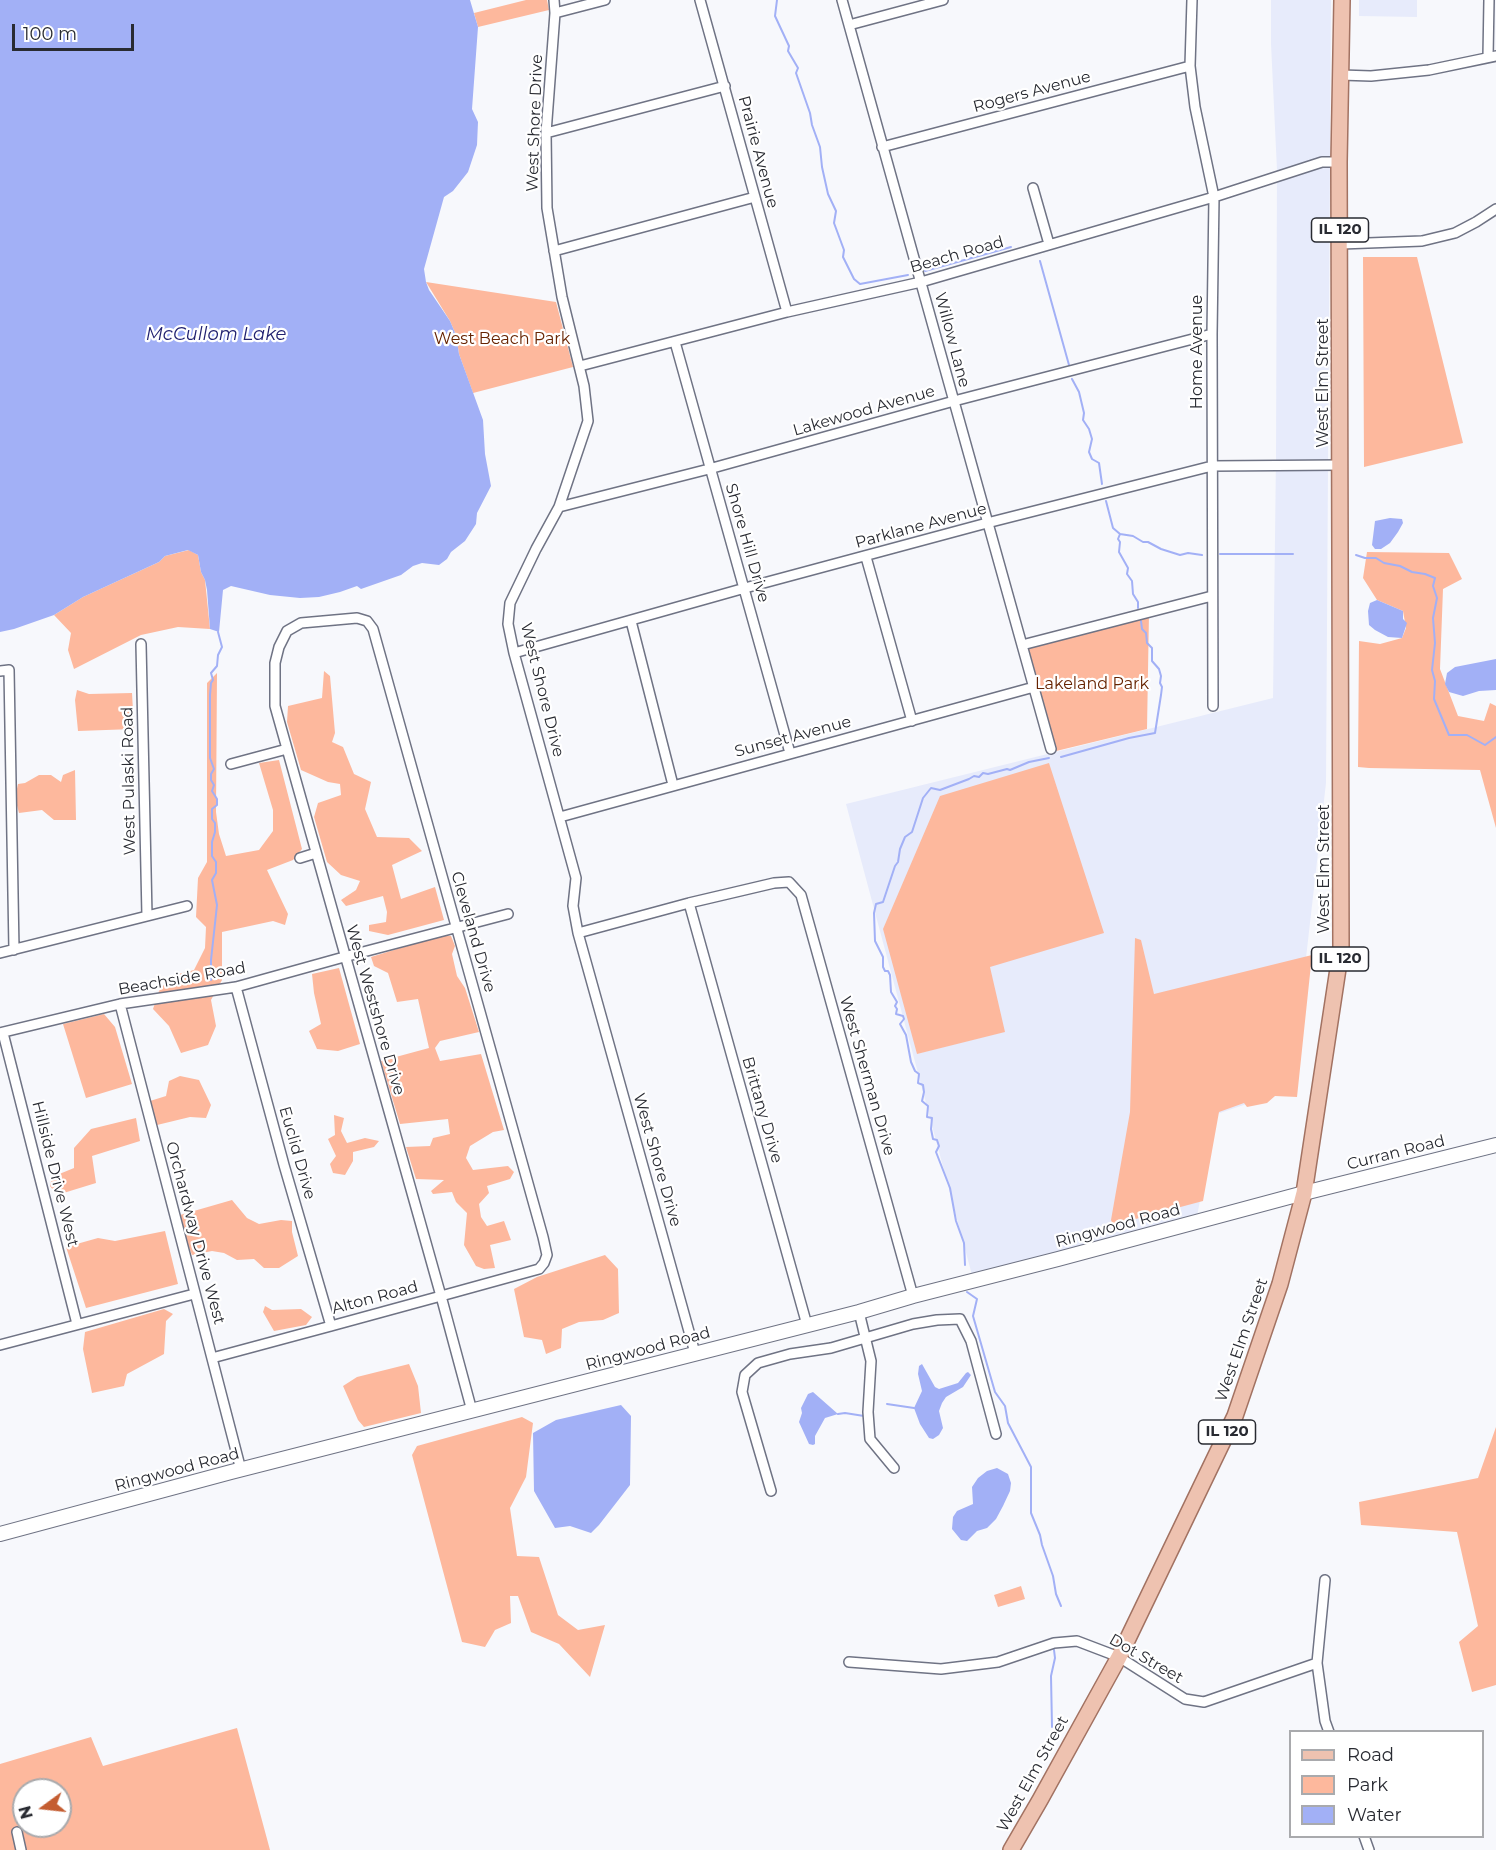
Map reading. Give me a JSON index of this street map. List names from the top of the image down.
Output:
{
  "streets": {
    "main road": ["IL 120", "West Elm Street"],
    "street": [
      "Rogers Avenue",
      "West Shore Drive",
      "Prairie Avenue",
      "Beach Road",
      "Willow Lane",
      "Home Avenue",
      "Lakewood Avenue",
      "Parklane Avenue",
      "Shore Hill Drive",
      "Sunset Avenue",
      "West Pulaski Road",
      "Cleveland Drive",
      "Beachside Road",
      "West Westshore Drive",
      "West Sherman Drive",
      "Brittany Drive",
      "Euclid Drive",
      "Curran Road",
      "Hillside Drive West",
      "Ringwood Road",
      "Orchardway Drive West",
      "Alton Road",
      "Dot Street"
    ]
  },
  "crossings": [
    ["Rogers Avenue", "Willow Lane"],
    ["Rogers Avenue", "Home Avenue"],
    ["West Shore Drive", "Beach Road"],
    ["West Shore Drive", "Lakewood Avenue"],
    ["West Shore Drive", "Parklane Avenue"],
    ["West Shore Drive", "Sunset Avenue"],
    ["West Shore Drive", "Ringwood Road"],
    ["Prairie Avenue", "Beach Road"],
    ["Beach Road", "Willow Lane"],
    ["Beach Road", "Home Avenue"],
    ["Beach Road", "West Elm Street"],
    ["Beach Road", "Shore Hill Drive"],
    ["Willow Lane", "Lakewood Avenue"],
    ["Willow Lane", "Parklane Avenue"],
    ["Willow Lane", "Sunset Avenue"],
    ["Home Avenue", "Lakewood Avenue"],
    ["Home Avenue", "Parklane Avenue"],
    ["West Elm Street", "Parklane Avenue"],
    ["West Elm Street", "Curran Road"],
    ["West Elm Street", "Ringwood Road"],
    ["West Elm Street", "Dot Street"],
    ["Lakewood Avenue", "Shore Hill Drive"],
    ["Parklane Avenue", "Shore Hill Drive"],
    ["Shore Hill Drive", "Sunset Avenue"],
    ["Cleveland Drive", "Beachside Road"],
    ["Cleveland Drive", "West Westshore Drive"],
    ["Cleveland Drive", "Alton Road"],
    ["Beachside Road", "West Westshore Drive"],
    ["Beachside Road", "Euclid Drive"],
    ["Beachside Road", "Hillside Drive West"],
    ["Beachside Road", "Orchardway Drive West"],
    ["West Westshore Drive", "Ringwood Road"],
    ["West Westshore Drive", "Alton Road"],
    ["West Sherman Drive", "Brittany Drive"],
    ["West Sherman Drive", "Ringwood Road"],
    ["Brittany Drive", "Ringwood Road"],
    ["Euclid Drive", "Alton Road"],
    ["Curran Road", "Ringwood Road"],
    ["Ringwood Road", "Orchardway Drive West"],
    ["Orchardway Drive West", "Alton Road"]
  ],
  "water": ["McCullom Lake"],
  "parks": ["West Beach Park", "Lakeland Park"],
  "legend": ["Road", "Park", "Water"],
  "scale_bar": "100 m",
  "north": "left"
}
